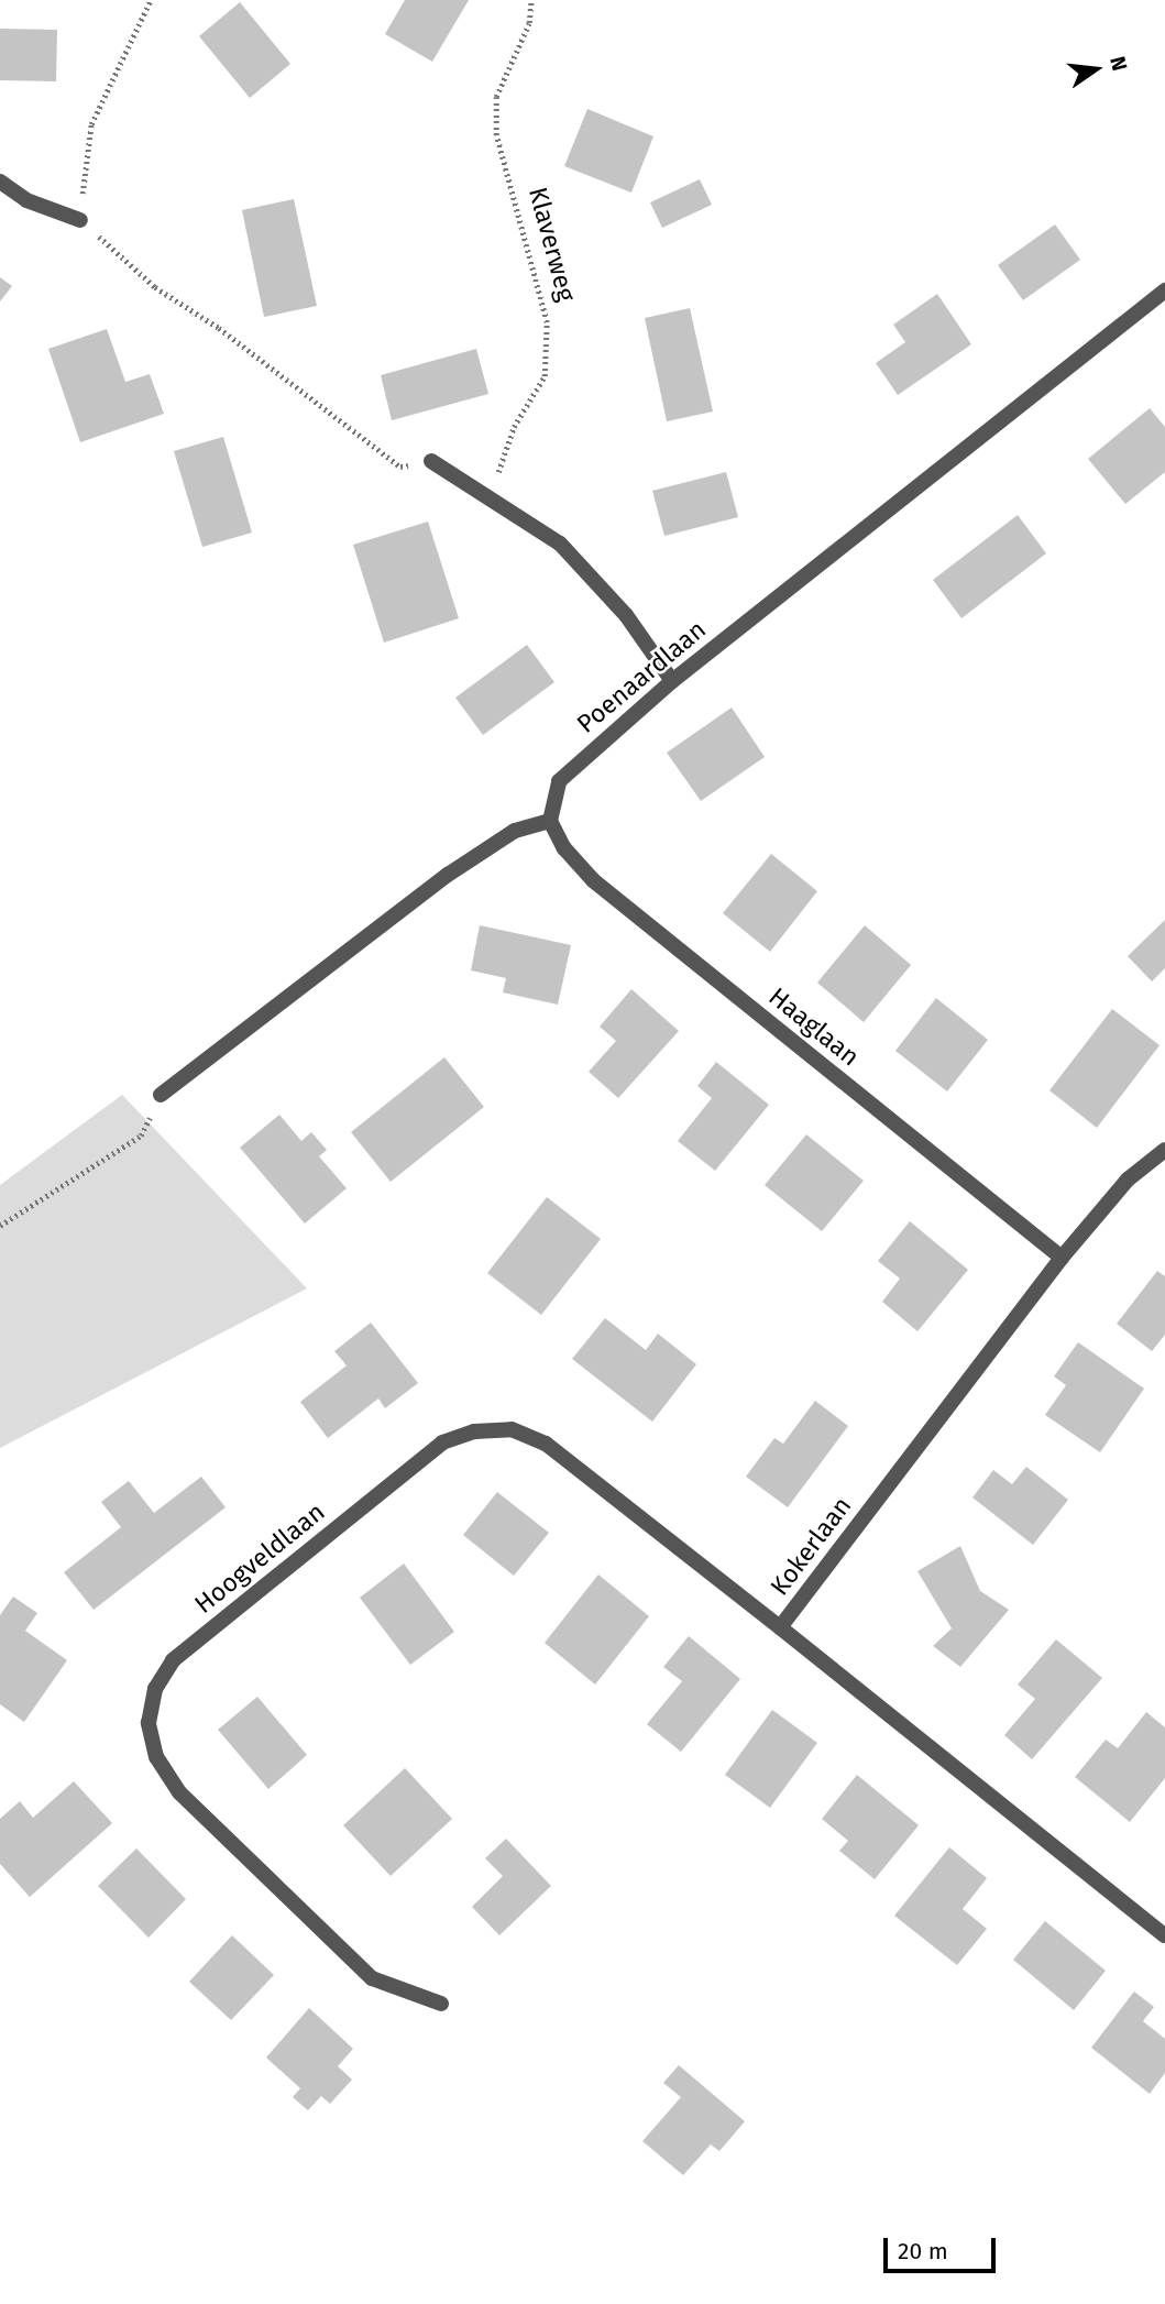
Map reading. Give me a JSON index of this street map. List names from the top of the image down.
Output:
{
  "streets": {
    "street": [
      "Poenaardlaan",
      "Haaglaan",
      "Kokerlaan",
      "Hoogveldlaan"
    ],
    "path": ["Klaverweg"]
  },
  "crossings": [
    ["Poenaardlaan", "Haaglaan"],
    ["Haaglaan", "Kokerlaan"],
    ["Kokerlaan", "Hoogveldlaan"]
  ],
  "scale_bar": "20 m",
  "north": "right"
}
